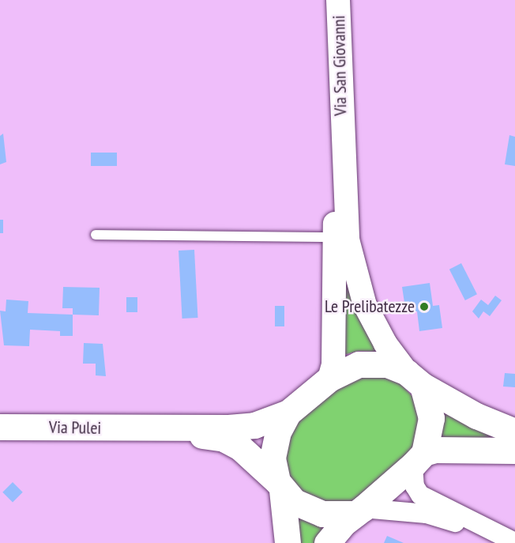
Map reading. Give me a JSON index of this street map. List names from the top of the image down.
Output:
{
  "streets": {
    "main road": ["Via Pulei"],
    "street": ["Via San Giovanni"]
  },
  "places": ["Le Prelibatezze"]
}
